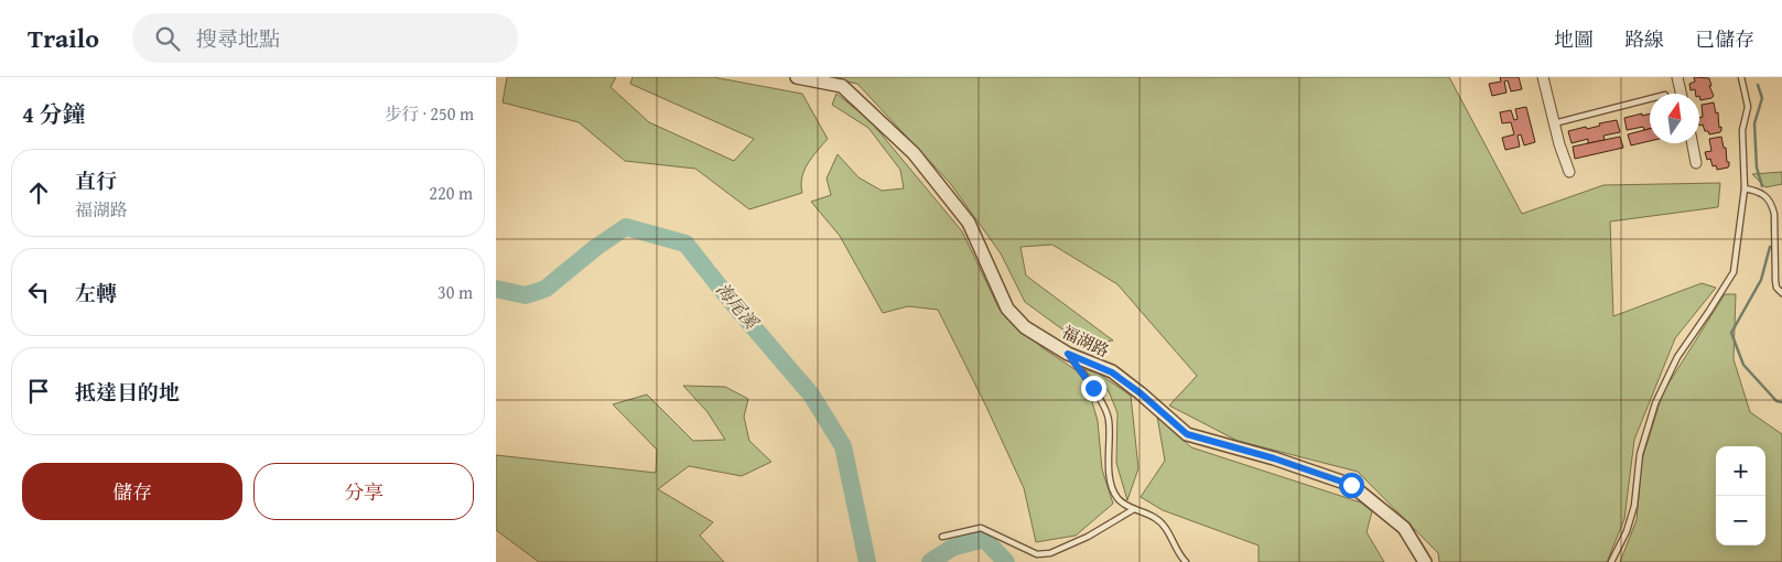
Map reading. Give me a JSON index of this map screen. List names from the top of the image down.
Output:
{
  "streets": {
    "street": ["福湖路"]
  },
  "water": ["海尾溪"],
  "north": "top",
  "page": {
    "header": "Trailo",
    "search": "搜尋地點",
    "nav": ["地圖", "路線", "已儲存"],
    "heading": ["4 分鐘", "步行 · 250 m"],
    "list": [
      ["直行", "福湖路", "220 m"],
      ["左轉", "30 m"],
      "抵達目的地"
    ],
    "buttons": ["儲存", "分享"],
    "map_buttons": ["+", "−"]
  }
}
